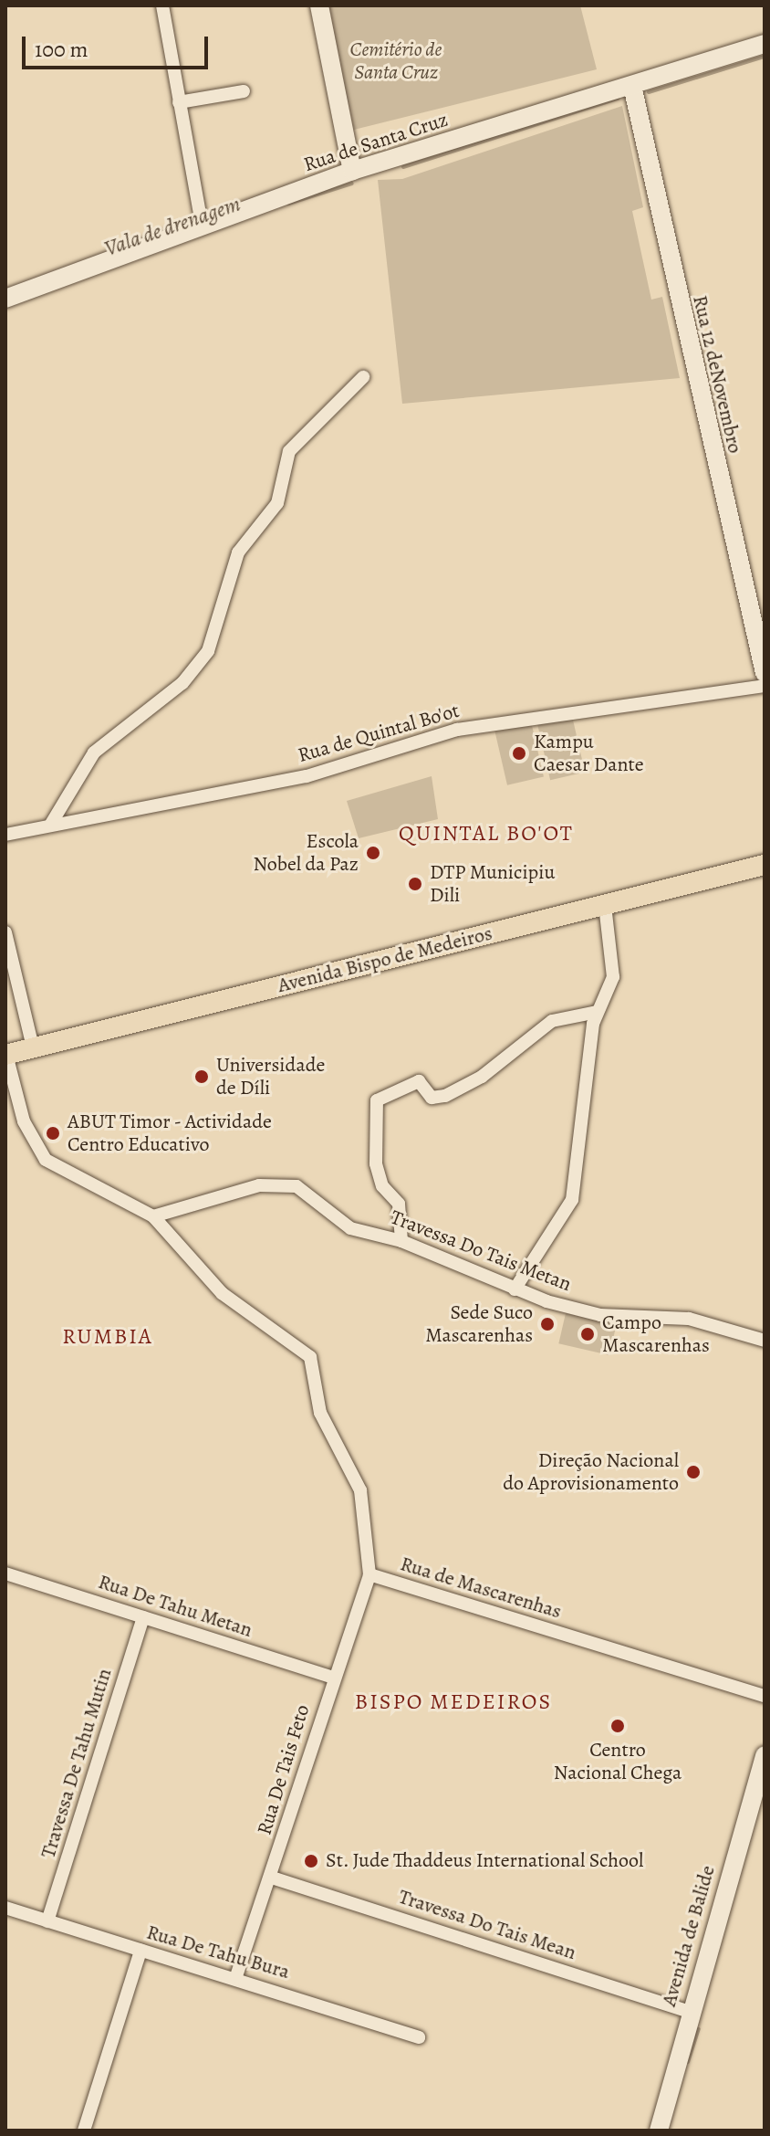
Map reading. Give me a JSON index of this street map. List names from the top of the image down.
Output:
{
  "streets": {
    "main road": ["Avenida Bispo de Medeiros"],
    "street": [
      "Rua de Santa Cruz",
      "Rua 12 deNovembro",
      "Rua de Quintal Bo'ot",
      "Travessa Do Tais Metan",
      "Rua de Mascarenhas",
      "Rua De Tahu Metan",
      "Travessa De Tahu Mutin",
      "Rua De Tais Feto",
      "Travessa Do Tais Mean",
      "Avenida de Balide",
      "Rua De Tahu Bura"
    ]
  },
  "crossings": [
    ["Rua de Santa Cruz", "Rua 12 deNovembro"],
    ["Avenida Bispo de Medeiros", "Rua de Mascarenhas"],
    ["Travessa Do Tais Metan", "Rua de Mascarenhas"],
    ["Rua de Mascarenhas", "Rua De Tais Feto"],
    ["Rua De Tahu Metan", "Travessa De Tahu Mutin"],
    ["Rua De Tahu Metan", "Rua De Tais Feto"],
    ["Travessa De Tahu Mutin", "Rua De Tahu Bura"],
    ["Rua De Tais Feto", "Travessa Do Tais Mean"],
    ["Rua De Tais Feto", "Rua De Tahu Bura"],
    ["Travessa Do Tais Mean", "Avenida de Balide"]
  ],
  "districts": ["QUINTAL BO'OT", "RUMBIA", "BISPO MEDEIROS"],
  "water": ["Vala de drenagem"],
  "parks": ["Cemitério de Santa Cruz"],
  "places": [
    "Kampu Caesar Dante",
    "Escola Nobel da Paz",
    "DTP Municipiu Dili",
    "Universidade de Díli",
    "ABUT Timor - Actividade Centro Educativo",
    "Sede Suco Mascarenhas",
    "Campo Mascarenhas",
    "Direção Nacional do Aprovisionamento",
    "Centro Nacional Chega",
    "St. Jude Thaddeus International School"
  ],
  "scale_bar": "100 m"
}
